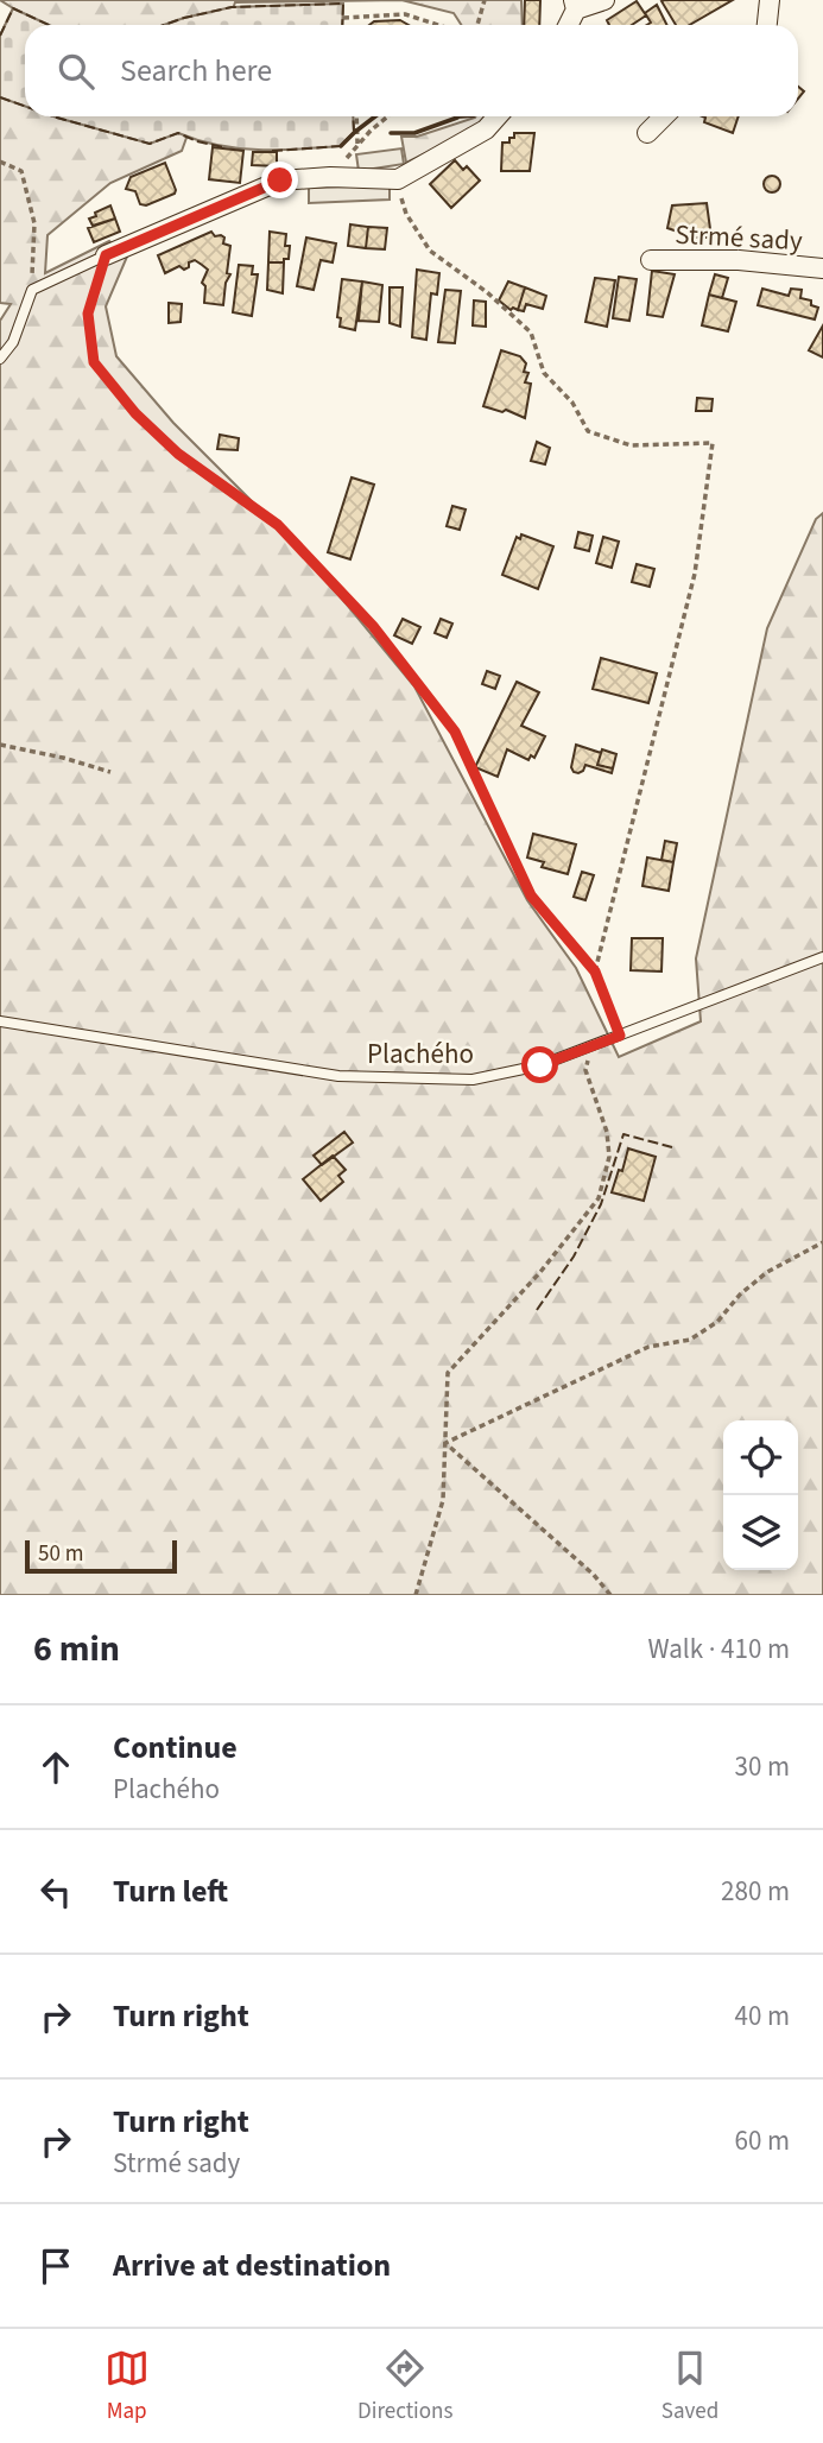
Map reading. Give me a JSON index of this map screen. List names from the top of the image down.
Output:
{
  "streets": {
    "street": ["Strmé sady"],
    "lane": ["Plachého"]
  },
  "scale_bar": "50 m",
  "page": {
    "search": "Search here",
    "scale": "50 m",
    "heading": ["6 min", "Walk · 410 m"],
    "list": [
      ["Continue", "Plachého", "30 m"],
      ["Turn left", "280 m"],
      ["Turn right", "40 m"],
      ["Turn right", "Strmé sady", "60 m"],
      "Arrive at destination"
    ],
    "nav": ["Map", "Directions", "Saved"]
  }
}
